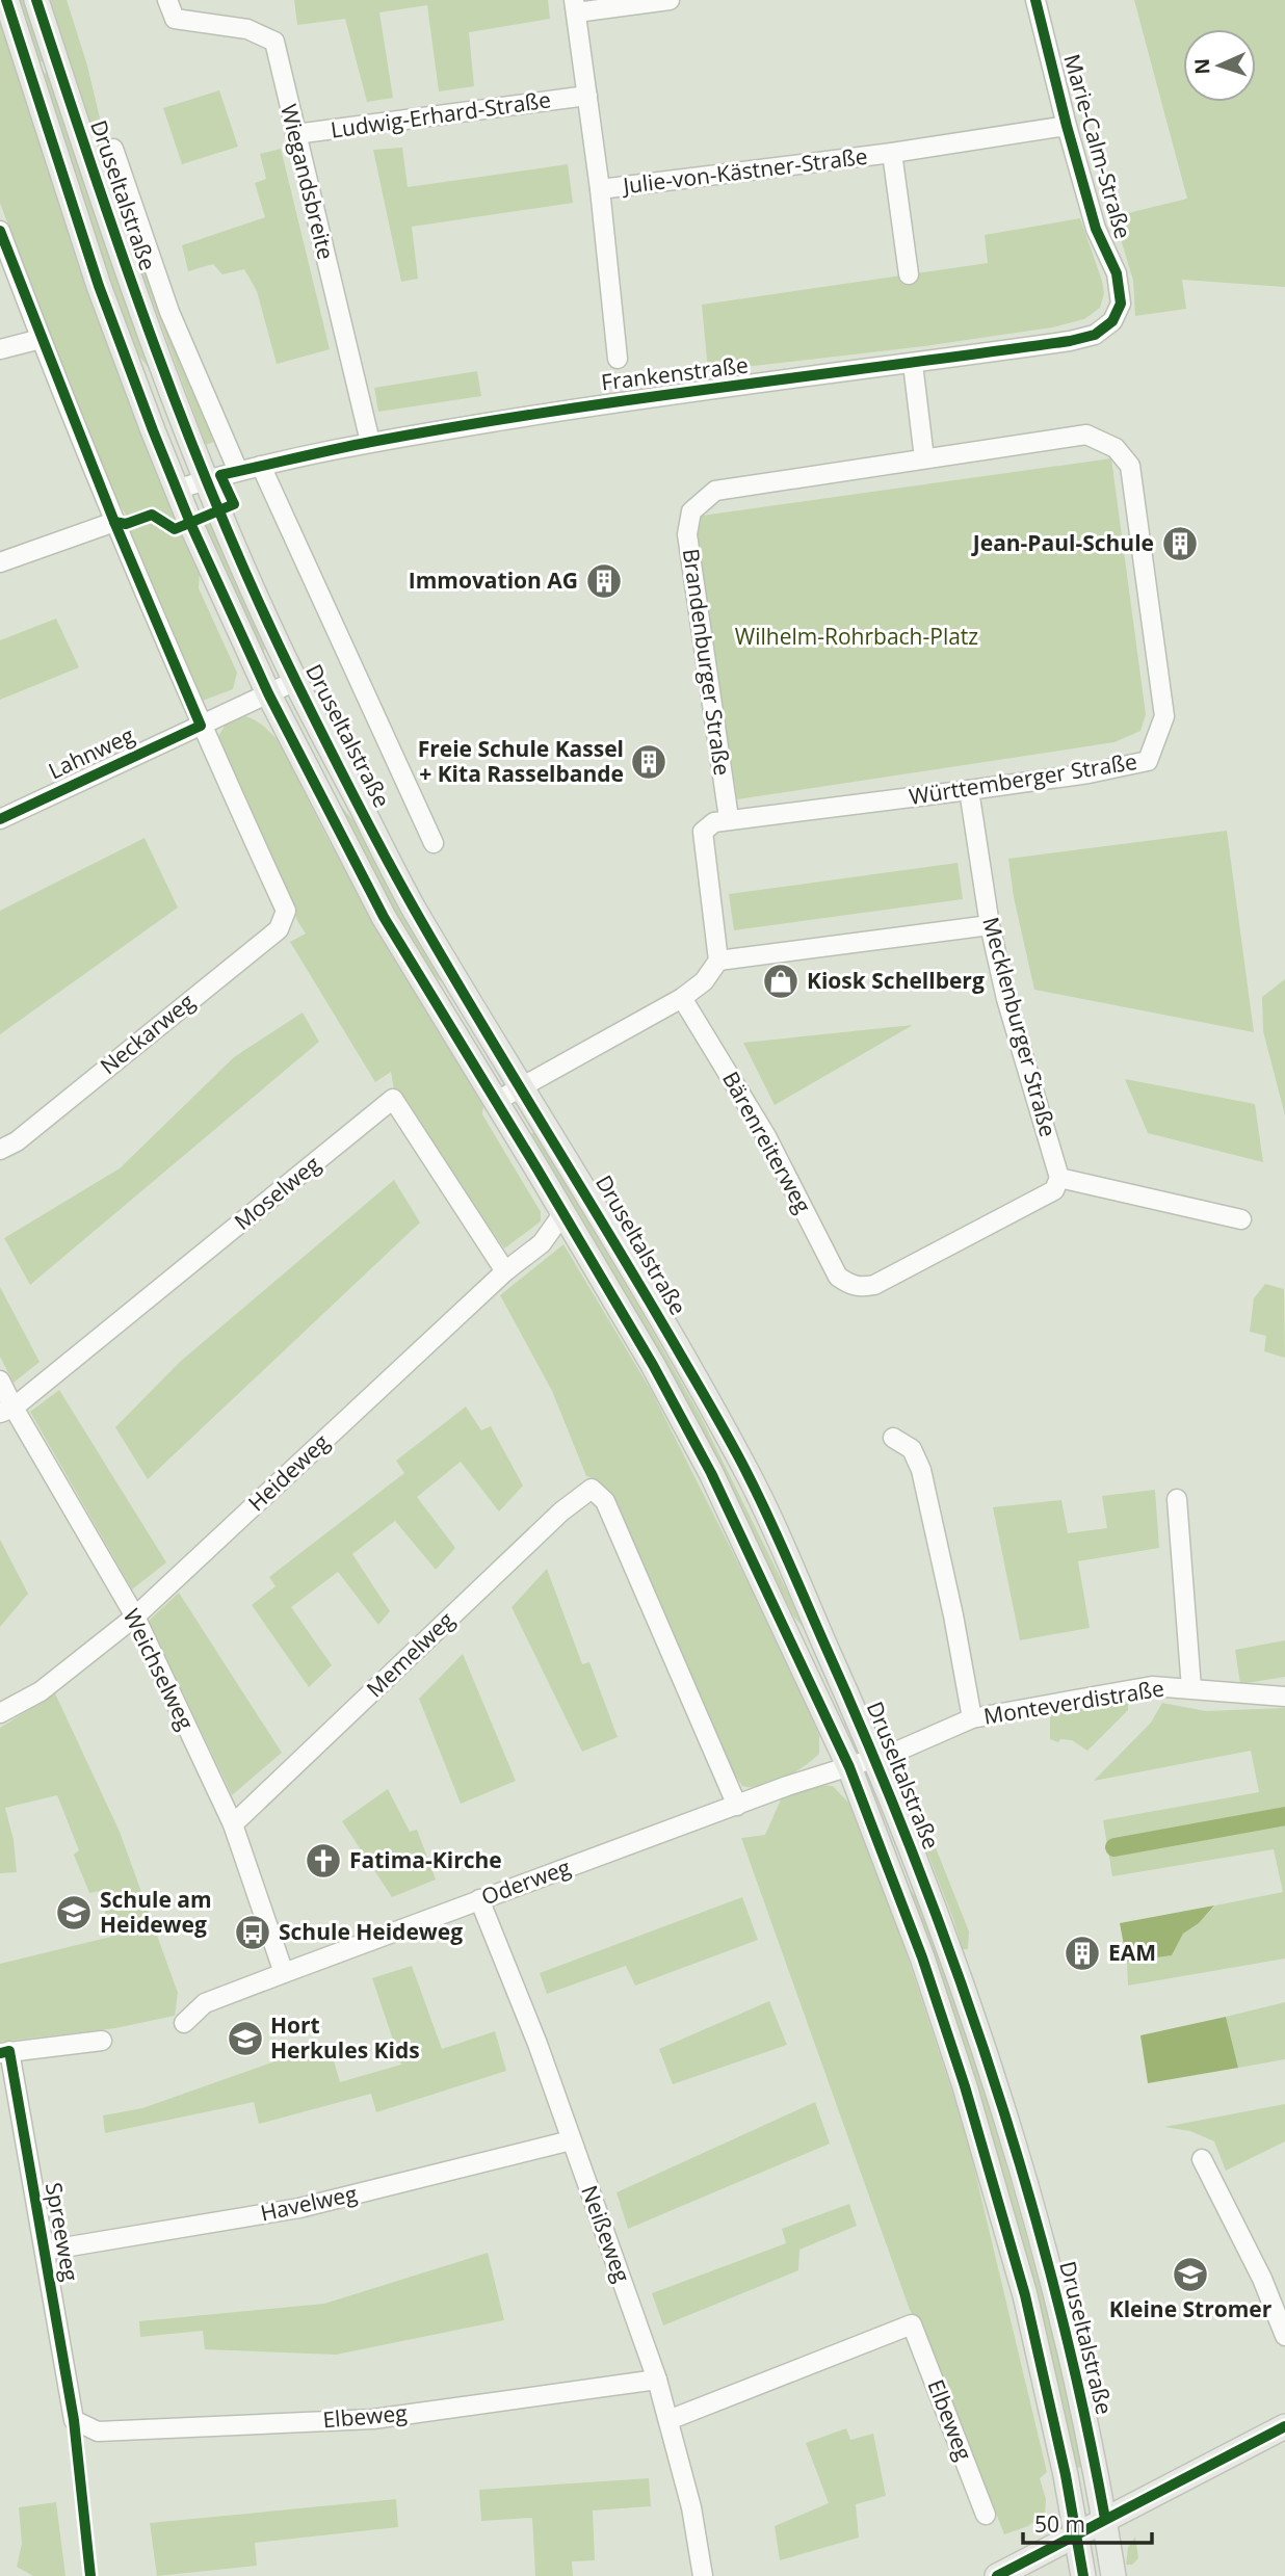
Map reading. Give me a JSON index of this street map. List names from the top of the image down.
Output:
{
  "streets": {
    "main road": ["Druseltalstraße"],
    "street": [
      "Ludwig-Erhard-Straße",
      "Marie-Calm-Straße",
      "Julie-von-Kästner-Straße",
      "Wiegandsbreite",
      "Frankenstraße",
      "Brandenburger Straße",
      "Lahnweg",
      "Württemberger Straße",
      "Mecklenburger Straße",
      "Neckarweg",
      "Bärenreiterweg",
      "Moselweg",
      "Heideweg",
      "Memelweg",
      "Weichselweg",
      "Monteverdistraße",
      "Oderweg",
      "Havelweg",
      "Spreeweg",
      "Neißeweg",
      "Elbeweg"
    ]
  },
  "crossings": [
    ["Ludwig-Erhard-Straße", "Wiegandsbreite"],
    ["Marie-Calm-Straße", "Julie-von-Kästner-Straße"],
    ["Marie-Calm-Straße", "Frankenstraße"],
    ["Wiegandsbreite", "Frankenstraße"],
    ["Druseltalstraße", "Frankenstraße"],
    ["Druseltalstraße", "Lahnweg"],
    ["Druseltalstraße", "Monteverdistraße"],
    ["Druseltalstraße", "Oderweg"],
    ["Brandenburger Straße", "Württemberger Straße"],
    ["Lahnweg", "Neckarweg"],
    ["Württemberger Straße", "Mecklenburger Straße"],
    ["Mecklenburger Straße", "Bärenreiterweg"],
    ["Moselweg", "Heideweg"],
    ["Moselweg", "Weichselweg"],
    ["Heideweg", "Weichselweg"],
    ["Memelweg", "Weichselweg"],
    ["Memelweg", "Oderweg"],
    ["Weichselweg", "Oderweg"],
    ["Monteverdistraße", "Oderweg"],
    ["Oderweg", "Neißeweg"],
    ["Havelweg", "Spreeweg"],
    ["Havelweg", "Neißeweg"],
    ["Spreeweg", "Elbeweg"],
    ["Neißeweg", "Elbeweg"]
  ],
  "parks": ["Wilhelm-Rohrbach-Platz"],
  "places": {
    "building": [
      "Jean-Paul-Schule",
      "Immovation AG",
      "Freie Schule Kassel + Kita Rasselbande",
      "EAM"
    ],
    "shop": ["Kiosk Schellberg"],
    "church": ["Fatima-Kirche"],
    "school or university": ["Schule am Heideweg", "Hort Herkules Kids", "Kleine Stromer"],
    "bus stop": ["Schule Heideweg"]
  },
  "scale_bar": "50 m",
  "north": "left"
}
